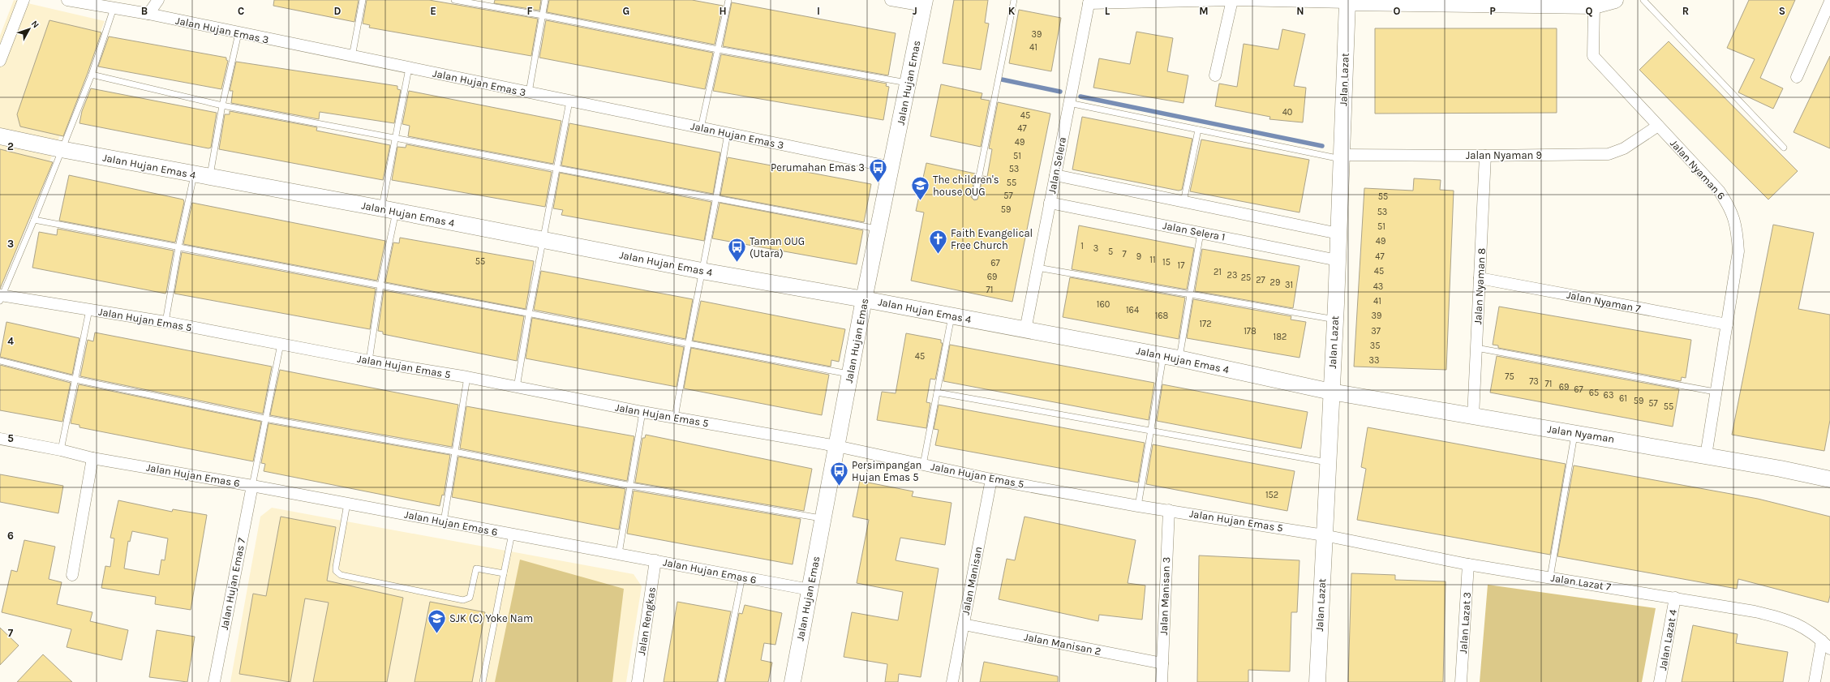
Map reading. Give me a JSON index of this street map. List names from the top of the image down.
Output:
{
  "streets": {
    "street": [
      "Jalan Hujan Emas 3",
      "Jalan Lazat",
      "Jalan Hujan Emas",
      "Jalan Nyaman 9",
      "Jalan Selera",
      "Jalan Hujan Emas 4",
      "Jalan Nyaman 6",
      "Jalan Selera 1",
      "Jalan Nyaman 8",
      "Jalan Nyaman 7",
      "Jalan Hujan Emas 5",
      "Jalan Nyaman",
      "Jalan Hujan Emas 6",
      "Jalan Manisan",
      "Jalan Lazat 7",
      "Jalan Hujan Emas 7",
      "Jalan Manisan 3",
      "Jalan Rengkas",
      "Jalan Lazat 3",
      "Jalan Lazat 4",
      "Jalan Manisan 2"
    ]
  },
  "crossings": [
    ["Jalan Hujan Emas 3", "Jalan Hujan Emas"],
    ["Jalan Lazat", "Jalan Nyaman 9"],
    ["Jalan Lazat", "Jalan Hujan Emas 4"],
    ["Jalan Lazat", "Jalan Selera 1"],
    ["Jalan Lazat", "Jalan Hujan Emas 5"],
    ["Jalan Lazat", "Jalan Nyaman"],
    ["Jalan Lazat", "Jalan Lazat 7"],
    ["Jalan Hujan Emas", "Jalan Hujan Emas 4"],
    ["Jalan Hujan Emas", "Jalan Hujan Emas 5"],
    ["Jalan Hujan Emas", "Jalan Hujan Emas 6"],
    ["Jalan Nyaman 9", "Jalan Nyaman 6"],
    ["Jalan Nyaman 9", "Jalan Nyaman 8"],
    ["Jalan Selera", "Jalan Hujan Emas 4"],
    ["Jalan Selera", "Jalan Selera 1"],
    ["Jalan Hujan Emas 4", "Jalan Nyaman"],
    ["Jalan Nyaman 6", "Jalan Nyaman 7"],
    ["Jalan Nyaman 6", "Jalan Nyaman"],
    ["Jalan Nyaman 8", "Jalan Nyaman 7"],
    ["Jalan Nyaman 8", "Jalan Nyaman"],
    ["Jalan Hujan Emas 5", "Jalan Manisan"],
    ["Jalan Hujan Emas 5", "Jalan Lazat 7"],
    ["Jalan Hujan Emas 5", "Jalan Manisan 3"],
    ["Jalan Hujan Emas 6", "Jalan Hujan Emas 7"],
    ["Jalan Hujan Emas 6", "Jalan Rengkas"],
    ["Jalan Manisan", "Jalan Manisan 2"],
    ["Jalan Lazat 7", "Jalan Lazat 3"],
    ["Jalan Lazat 7", "Jalan Lazat 4"],
    ["Jalan Manisan 3", "Jalan Manisan 2"]
  ],
  "places": {
    "bus stop": ["Perumahan Emas 3", "Taman OUG (Utara)", "Persimpangan Hujan Emas 5"],
    "school or university": ["The children's house OUG", "SJK (C) Yoke Nam"],
    "church": ["Faith Evangelical Free Church"]
  },
  "house_numbers": [
    "39",
    "41",
    "40",
    "45",
    "47",
    "49",
    "51",
    "53",
    "55",
    "57",
    "55",
    "59",
    "53",
    "51",
    "49",
    "1",
    "3",
    "5",
    "7",
    "9",
    "47",
    "11",
    "55",
    "15",
    "67",
    "17",
    "45",
    "21",
    "23",
    "69",
    "25",
    "27",
    "29",
    "31",
    "43",
    "71",
    "41",
    "160",
    "164",
    "168",
    "39",
    "172",
    "178",
    "37",
    "182",
    "35",
    "45",
    "33",
    "75",
    "73",
    "71",
    "69",
    "67",
    "65",
    "63",
    "61",
    "59",
    "57",
    "55",
    "152"
  ],
  "north": "top right",
  "grid": {
    "columns": [
      "B",
      "C",
      "D",
      "E",
      "F",
      "G",
      "H",
      "I",
      "J",
      "K",
      "L",
      "M",
      "N",
      "O",
      "P",
      "Q",
      "R",
      "S"
    ],
    "rows": [
      "2",
      "3",
      "4",
      "5",
      "6",
      "7"
    ]
  }
}
